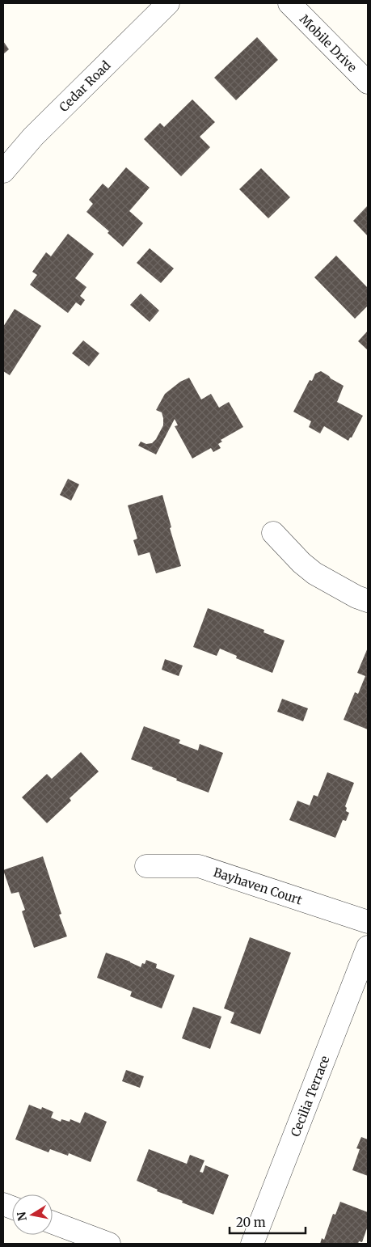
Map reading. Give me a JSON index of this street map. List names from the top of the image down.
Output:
{
  "streets": {
    "street": [
      "Mobile Drive",
      "Cedar Road",
      "Bayhaven Court",
      "Cecilia Terrace"
    ]
  },
  "scale_bar": "20 m",
  "north": "left"
}
